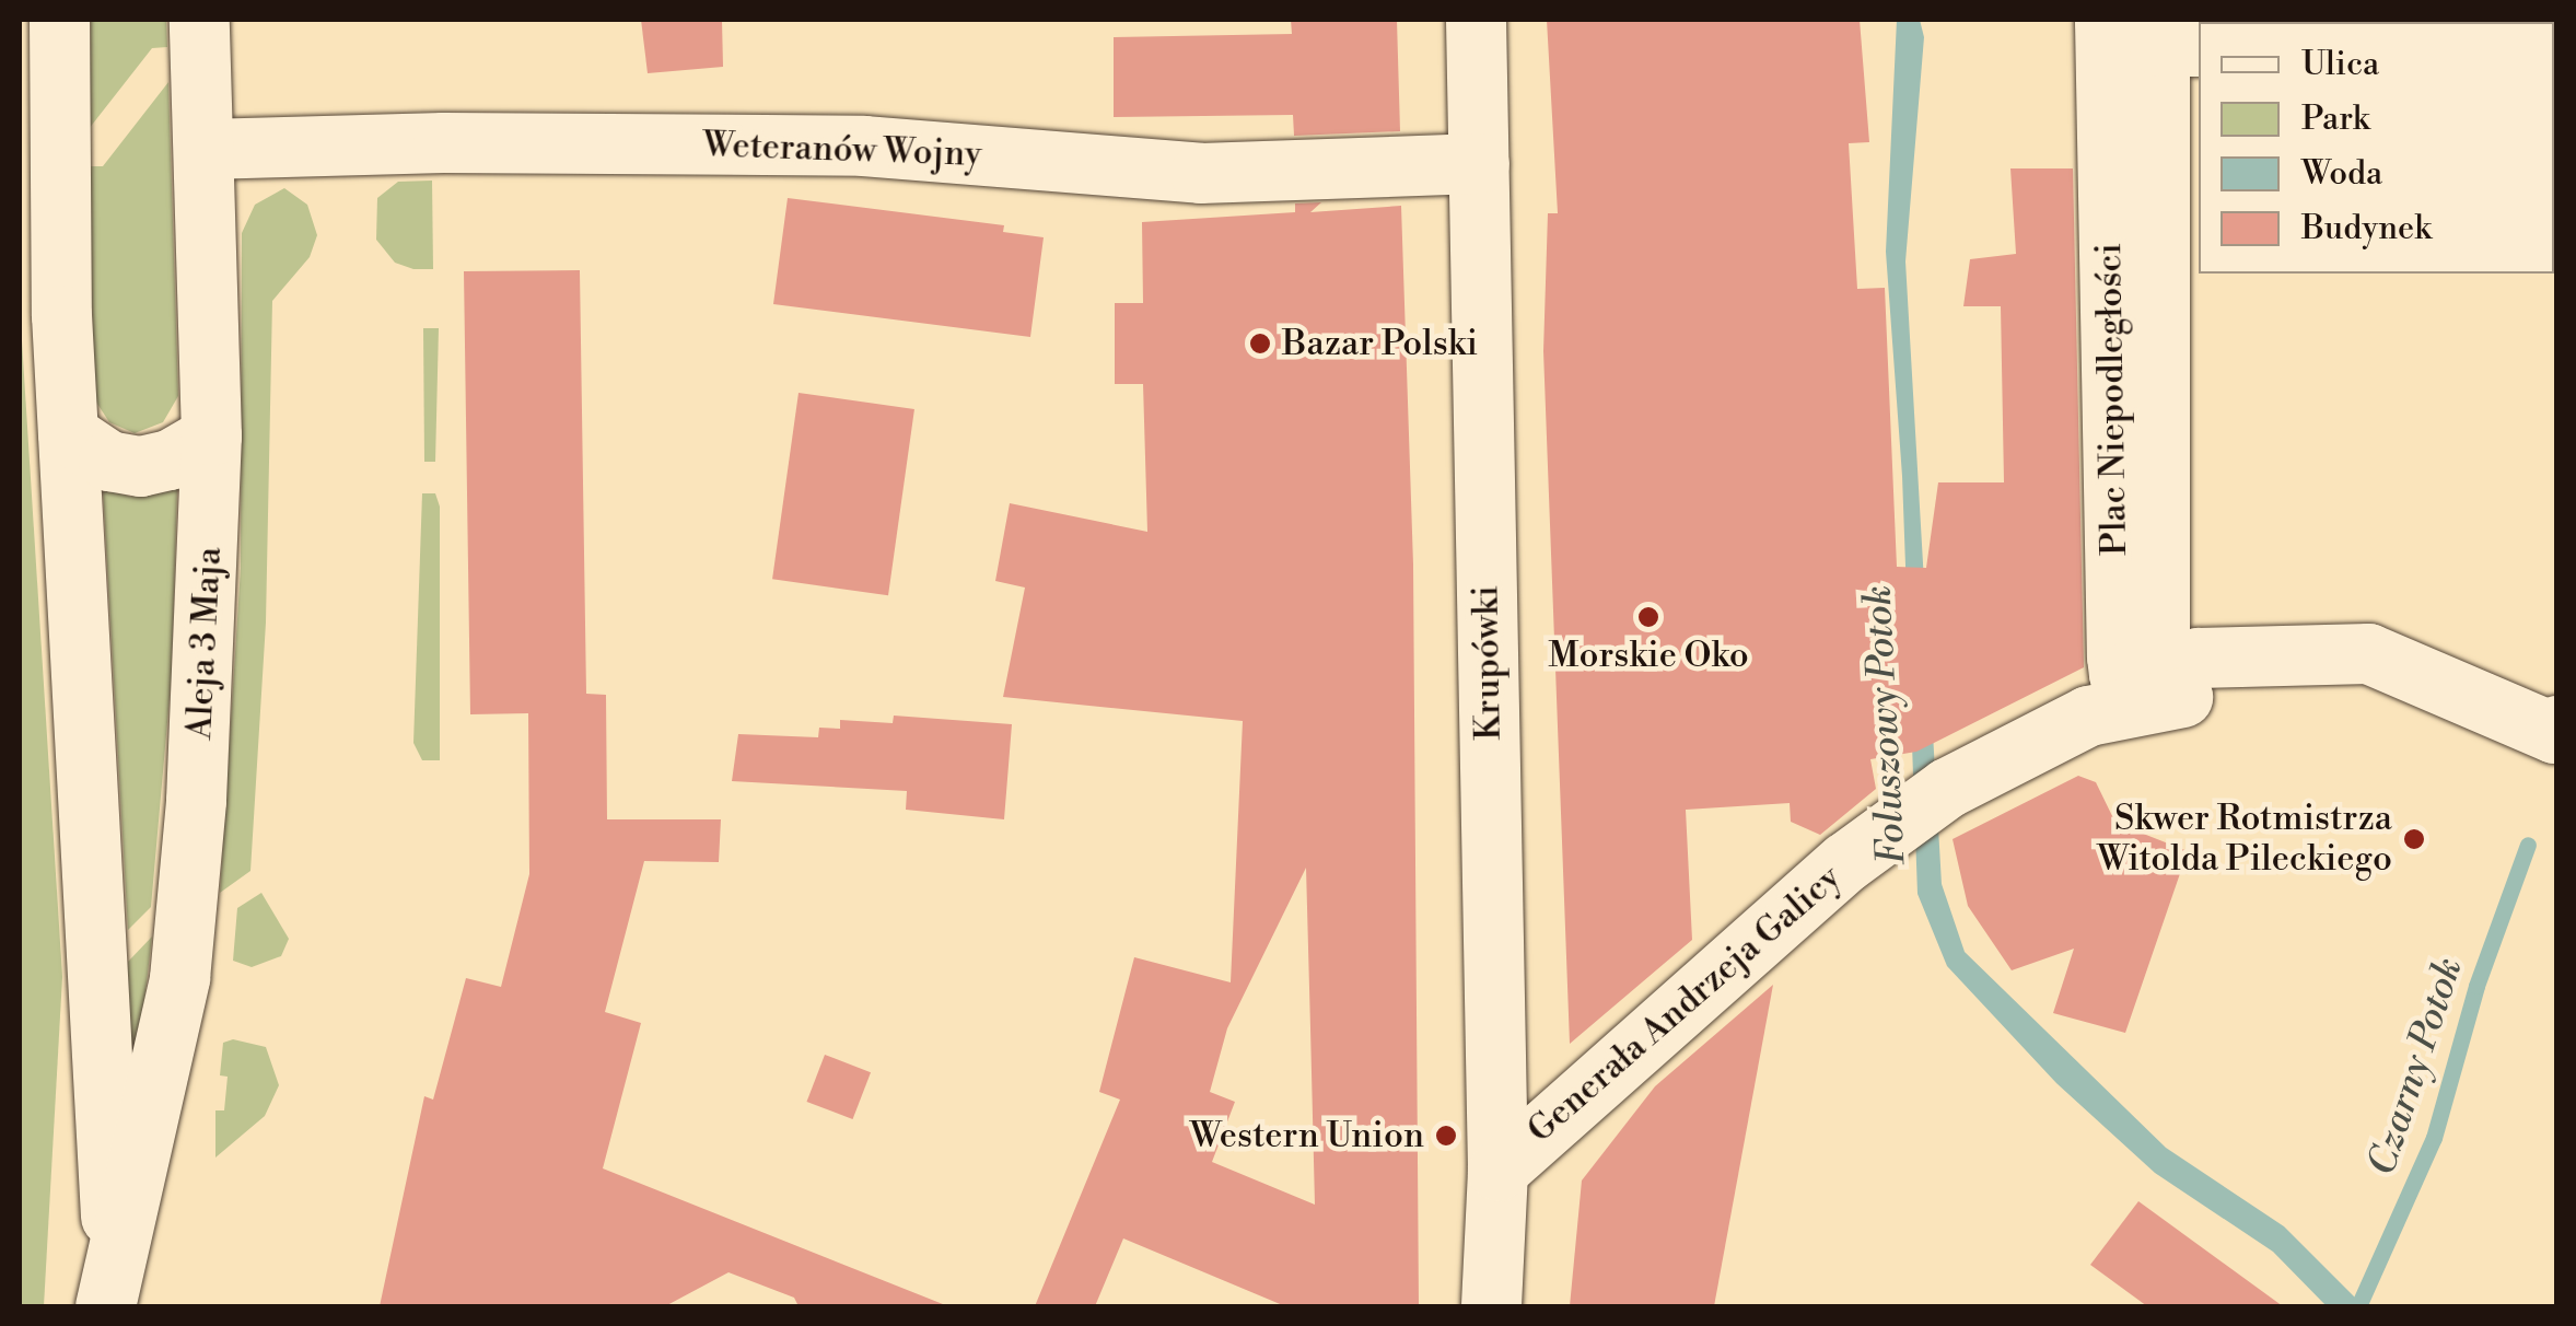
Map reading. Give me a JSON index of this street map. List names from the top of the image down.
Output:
{
  "streets": {
    "street": [
      "Weteranów Wojny",
      "Plac Niepodległości",
      "Aleja 3 Maja",
      "Krupówki",
      "Generała Andrzeja Galicy"
    ]
  },
  "crossings": [
    ["Weteranów Wojny", "Aleja 3 Maja"],
    ["Weteranów Wojny", "Krupówki"],
    ["Plac Niepodległości", "Generała Andrzeja Galicy"],
    ["Krupówki", "Generała Andrzeja Galicy"]
  ],
  "water": ["Foluszowy Potok", "Czarny Potok"],
  "places": [
    "Bazar Polski",
    "Morskie Oko",
    "Skwer Rotmistrza Witolda Pileckiego",
    "Western Union"
  ],
  "legend": [
    "Ulica",
    "Park",
    "Woda",
    "Budynek"
  ]
}
